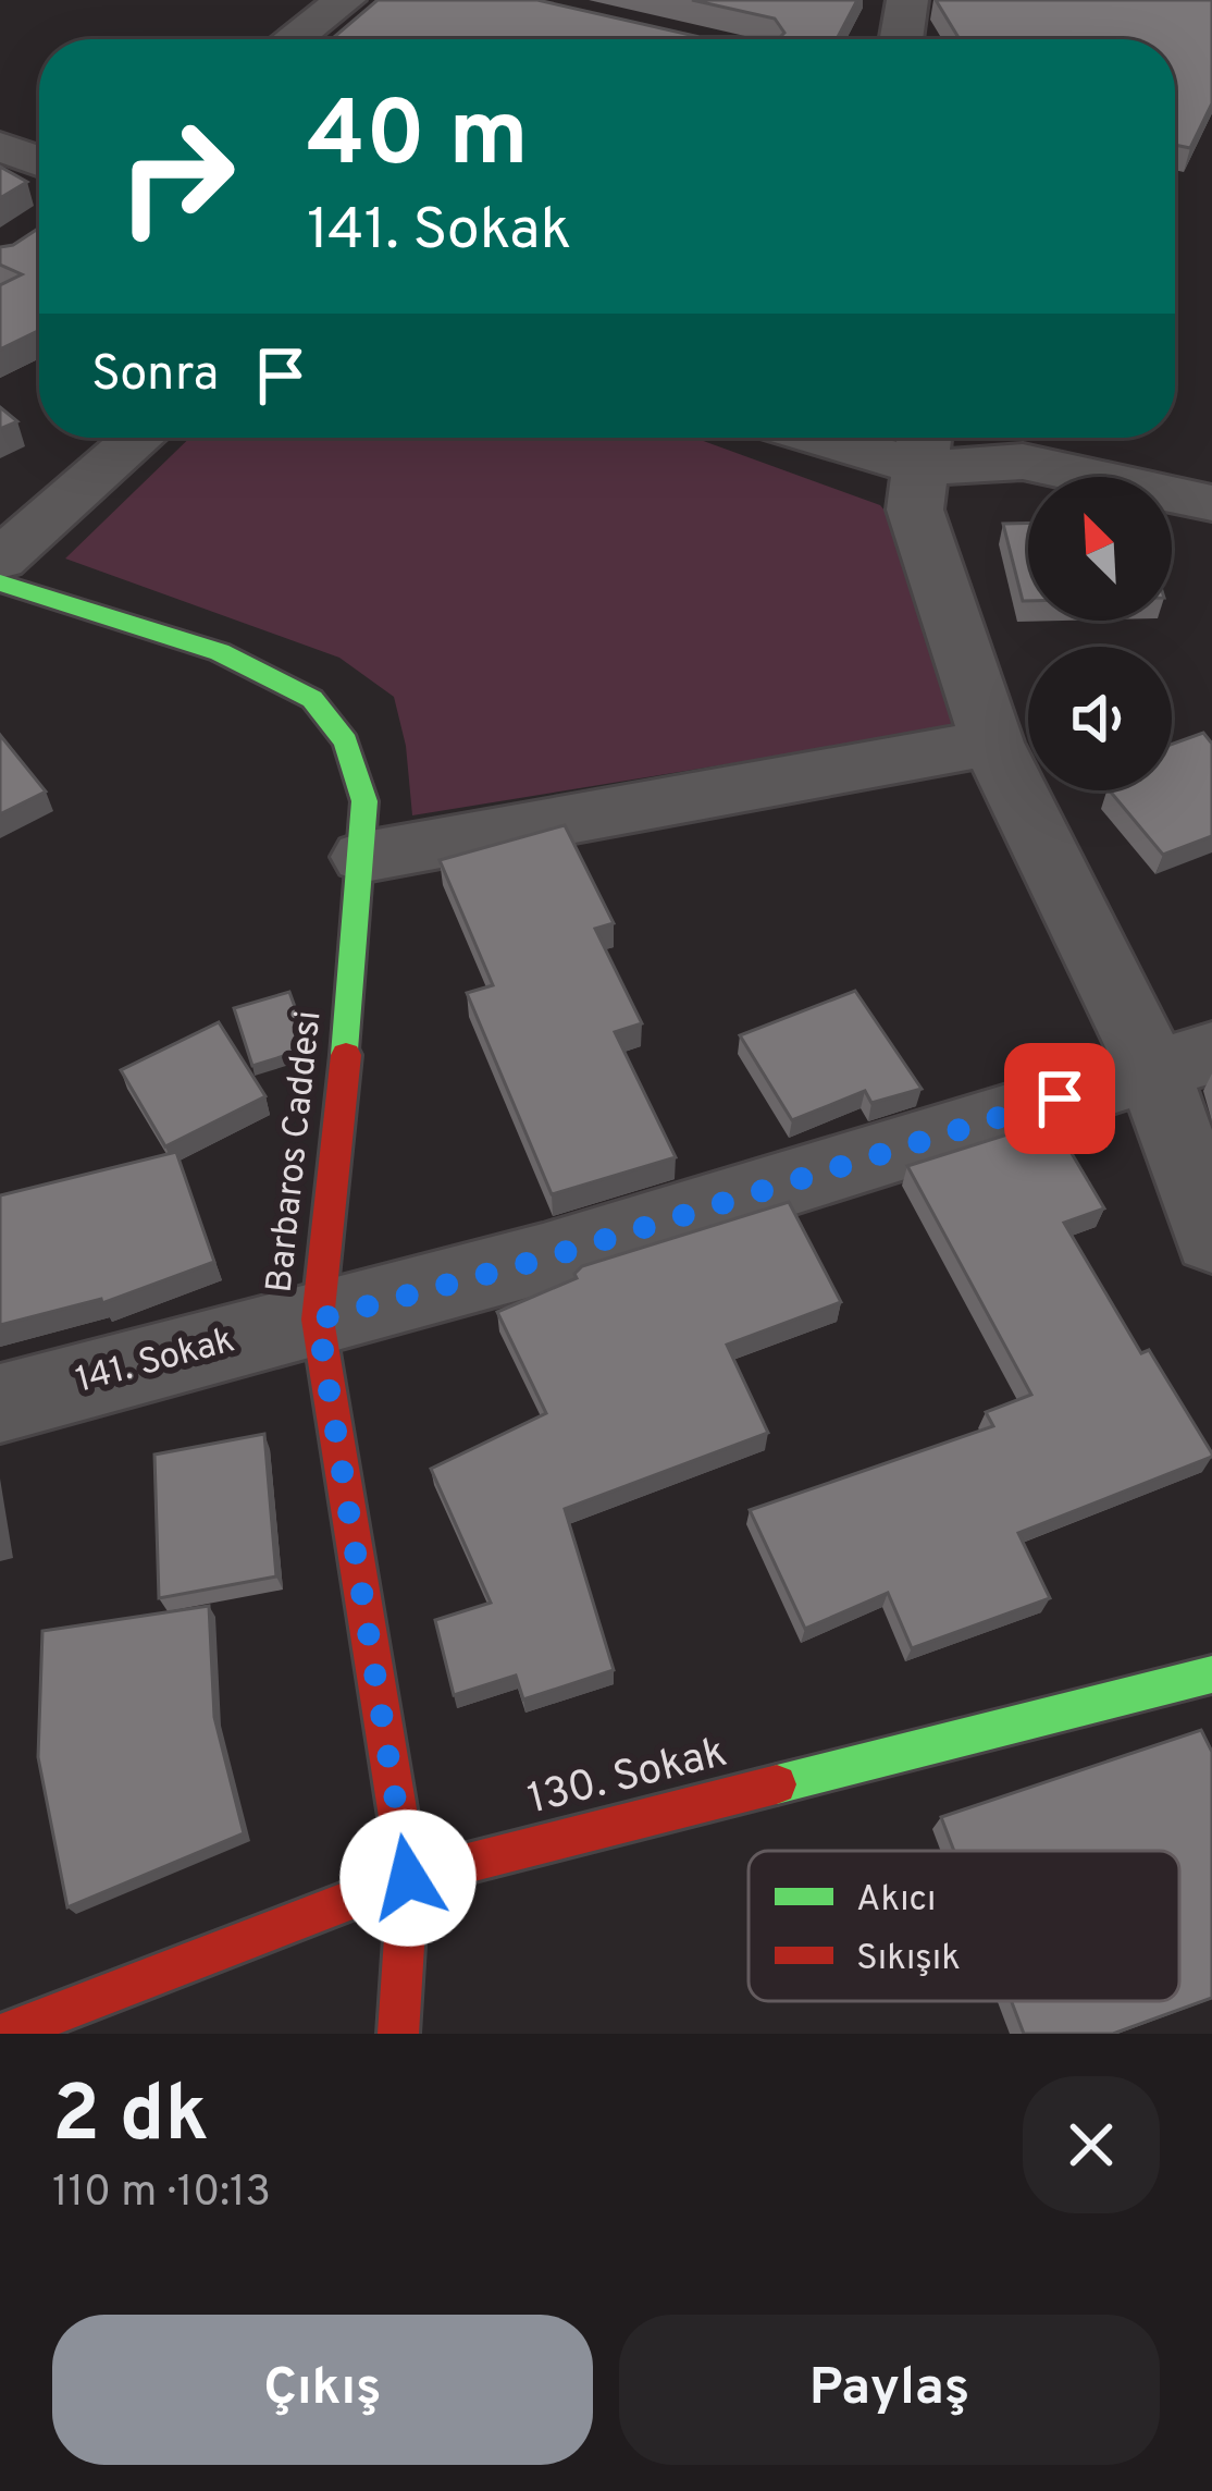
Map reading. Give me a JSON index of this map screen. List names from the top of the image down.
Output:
{
  "streets": {
    "street": ["Barbaros Caddesi", "141. Sokak", "130. Sokak"]
  },
  "crossings": [
    ["Barbaros Caddesi", "141. Sokak"],
    ["Barbaros Caddesi", "130. Sokak"]
  ],
  "legend": ["Akıcı", "Sıkışık"],
  "north": "top left",
  "page": {
    "turn": ["40 m", "141. Sokak"],
    "then": "Sonra",
    "heading": ["2 dk", "110 m · 10:13"],
    "buttons": ["Çıkış", "Paylaş"]
  }
}
